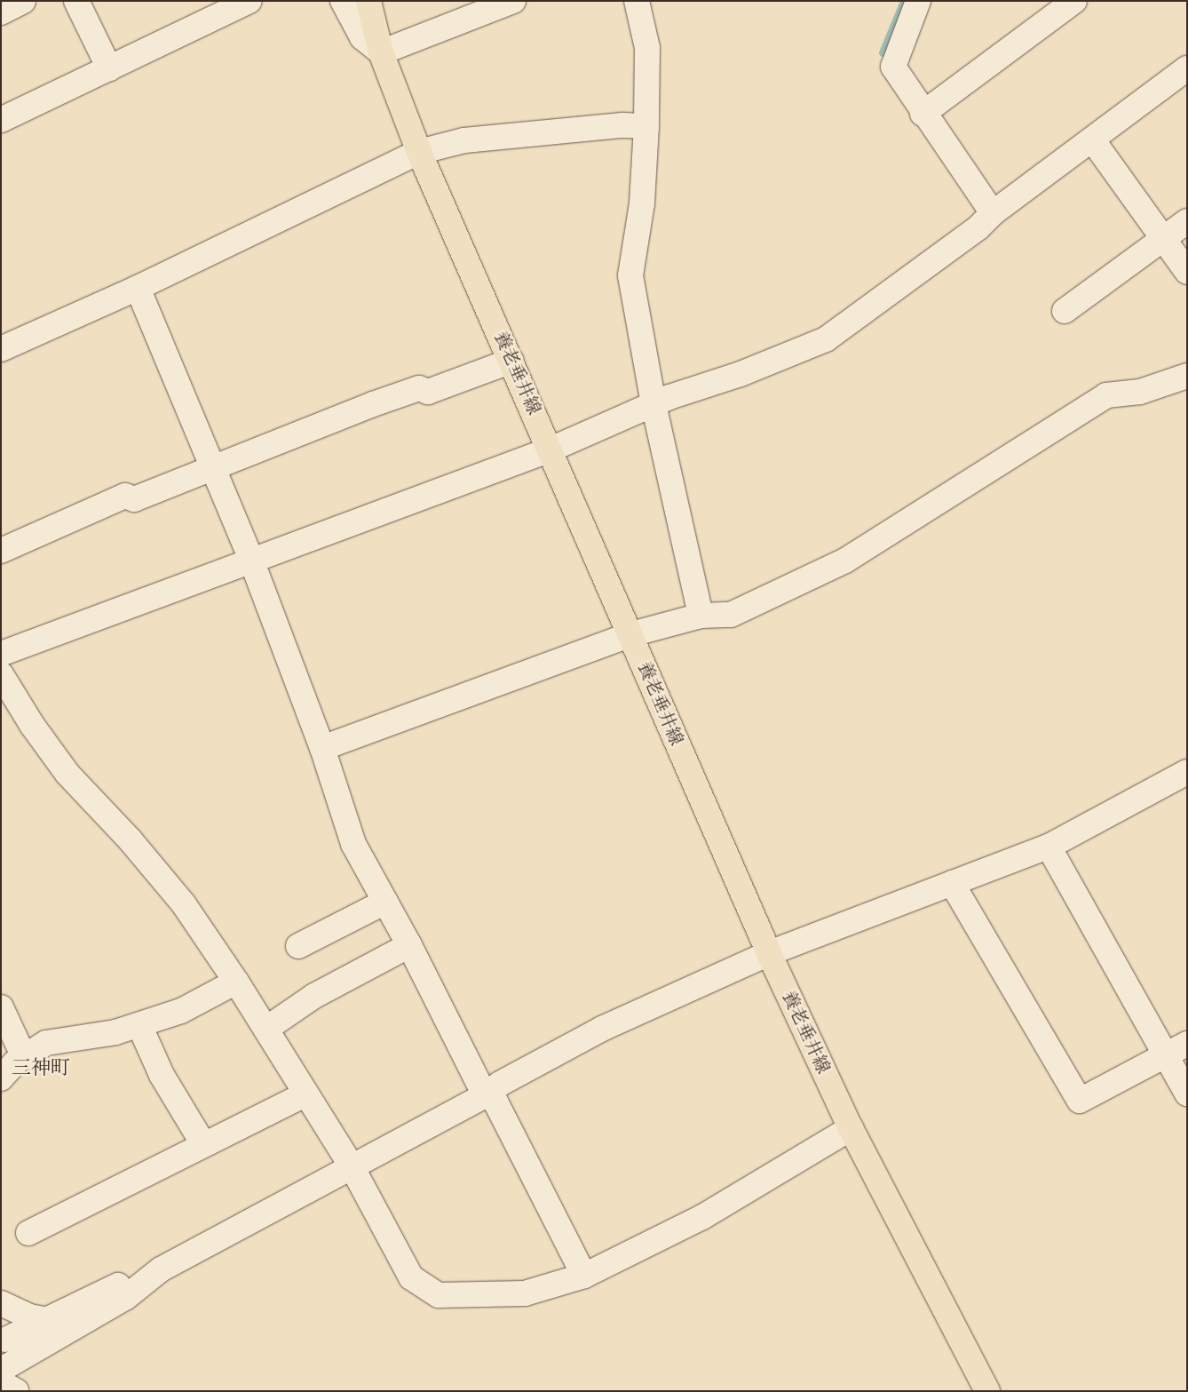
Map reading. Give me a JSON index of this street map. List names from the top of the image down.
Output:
{
  "streets": {
    "main road": ["養老垂井線"]
  },
  "districts": ["三神町"]
}
